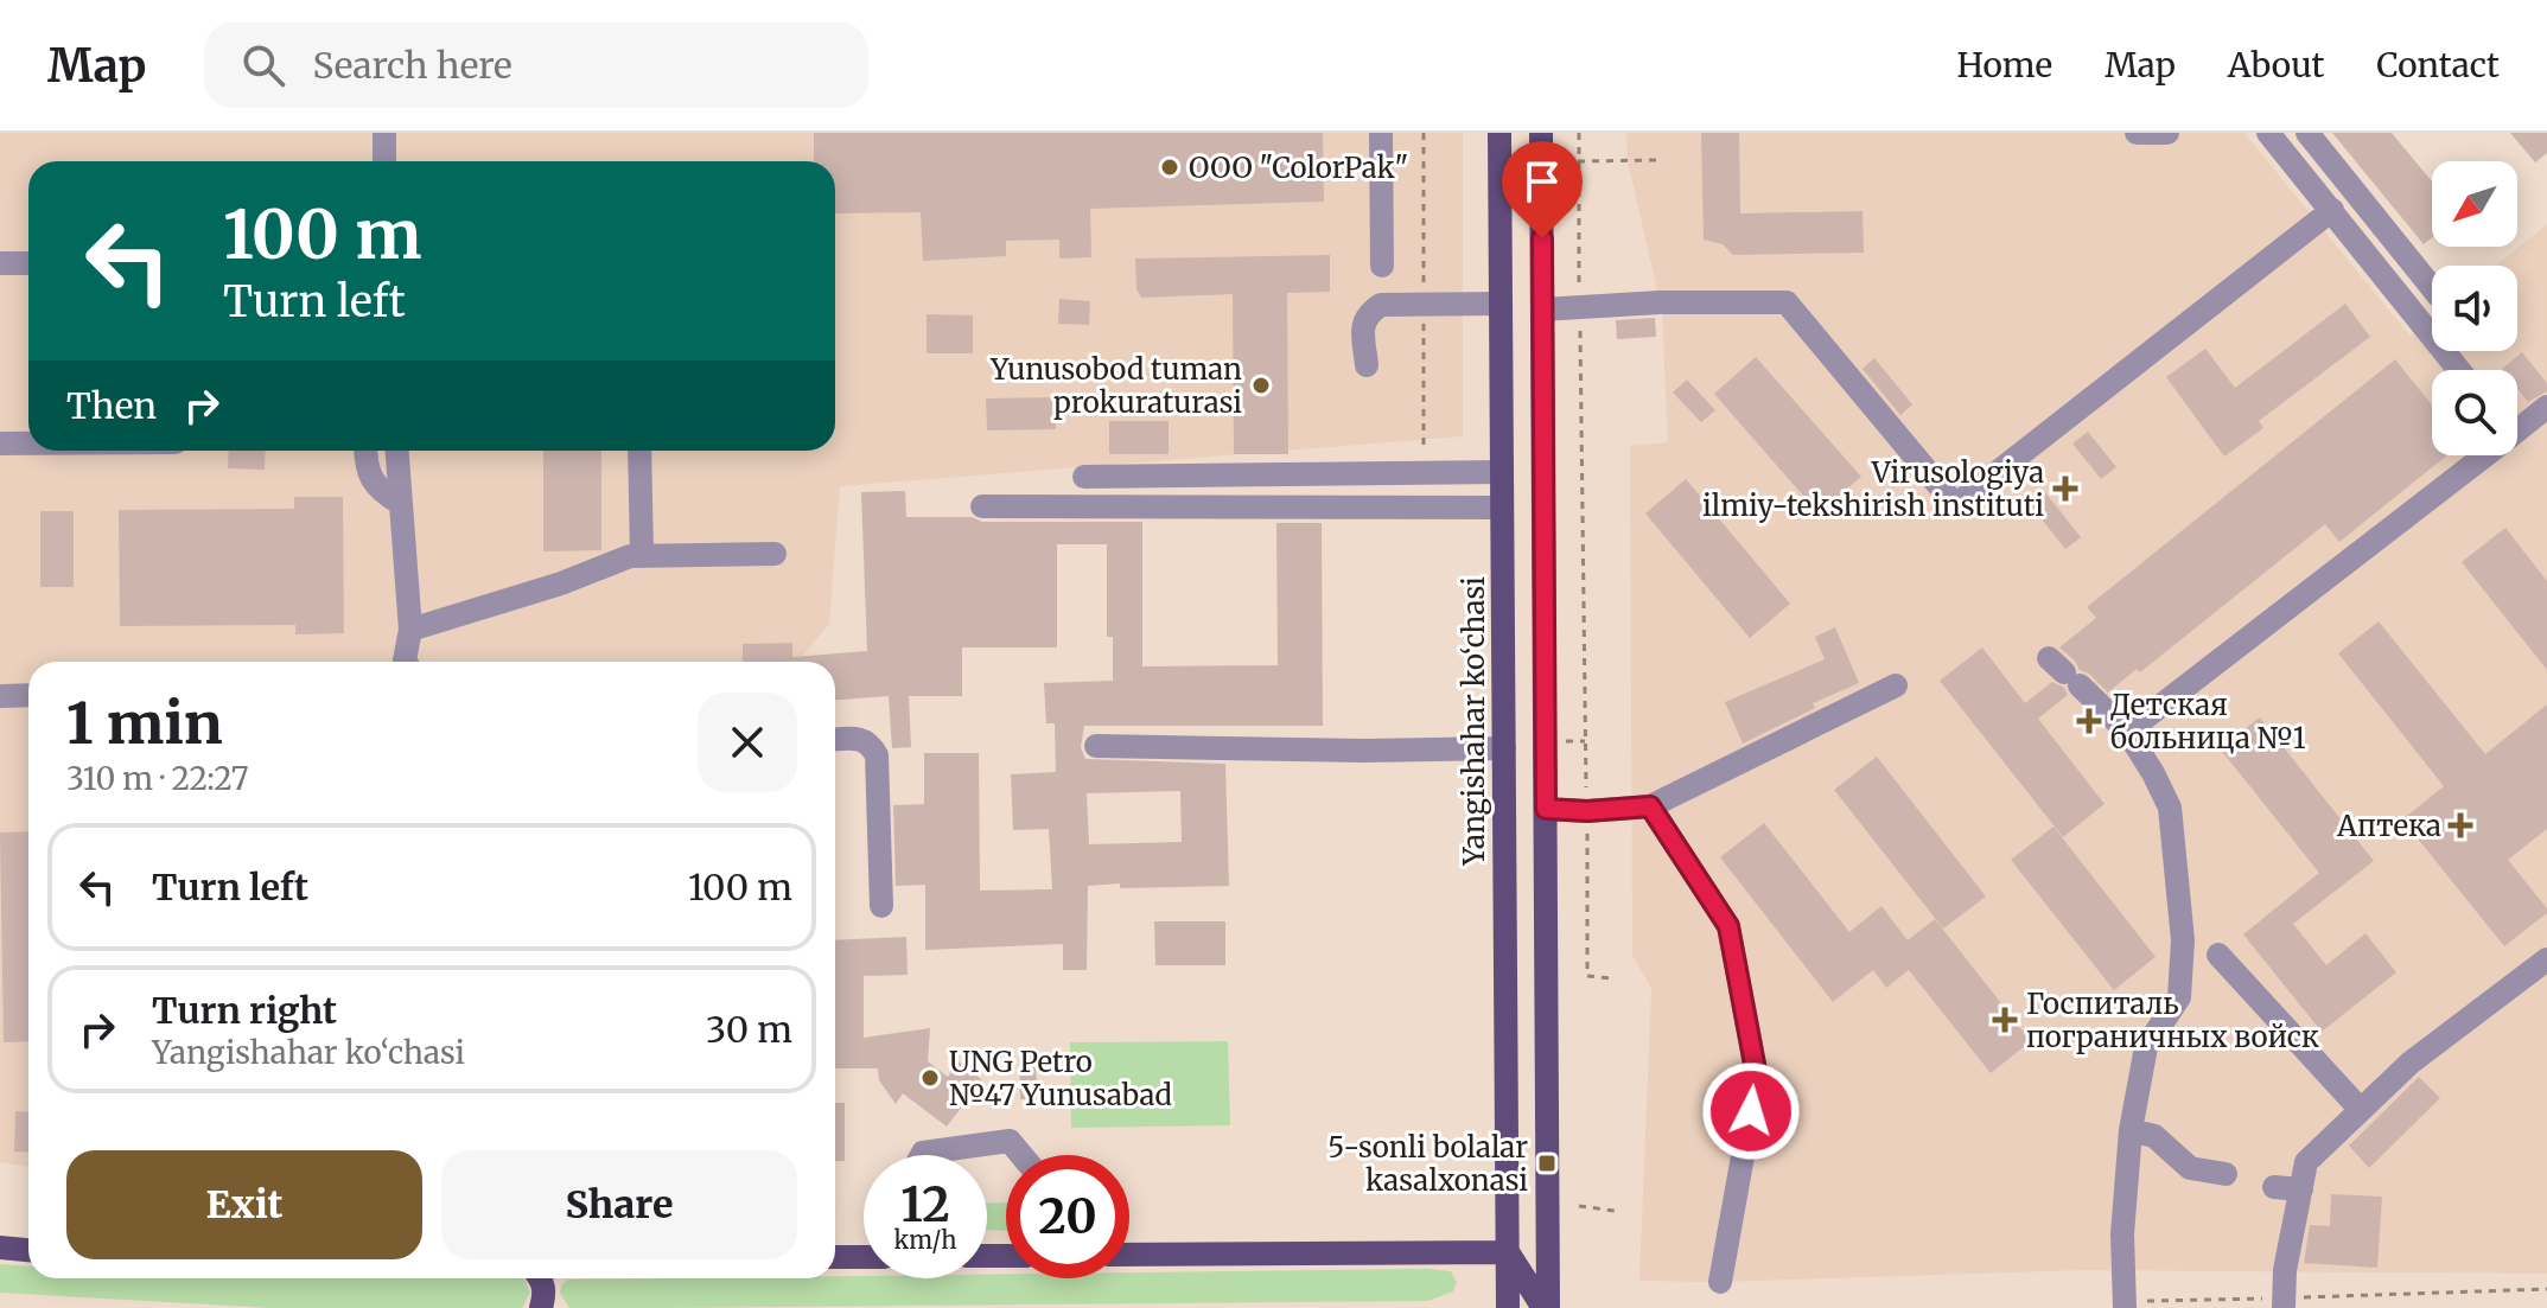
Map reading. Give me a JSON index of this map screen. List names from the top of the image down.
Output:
{
  "streets": {
    "main road": ["Yangishahar ko‘chasi"]
  },
  "places": {
    "other": ["OOO \"ColorPak\"", "Yunusobod tuman prokuraturasi", "UNG Petro №47 Yunusabad"],
    "health": [
      "Virusologiya ilmiy-tekshirish instituti",
      "Детская больница №1",
      "Аптека",
      "Госпиталь пограничных войск"
    ],
    "transit": ["5-sonli bolalar kasalxonasi"]
  },
  "north": "bottom left",
  "page": {
    "header": "Map",
    "search": "Search here",
    "nav": [
      "Home",
      "Map",
      "About",
      "Contact"
    ],
    "turn": ["100 m", "Turn left"],
    "then": "Then",
    "heading": ["1 min", "310 m · 22:27"],
    "list": [
      {
        "name": "Turn left",
        "value": "100 m"
      },
      {
        "name": "Turn right",
        "note": "Yangishahar ko‘chasi",
        "value": "30 m"
      }
    ],
    "buttons": ["Exit", "Share"],
    "speed": "12 km/h",
    "limit": "20"
  }
}
